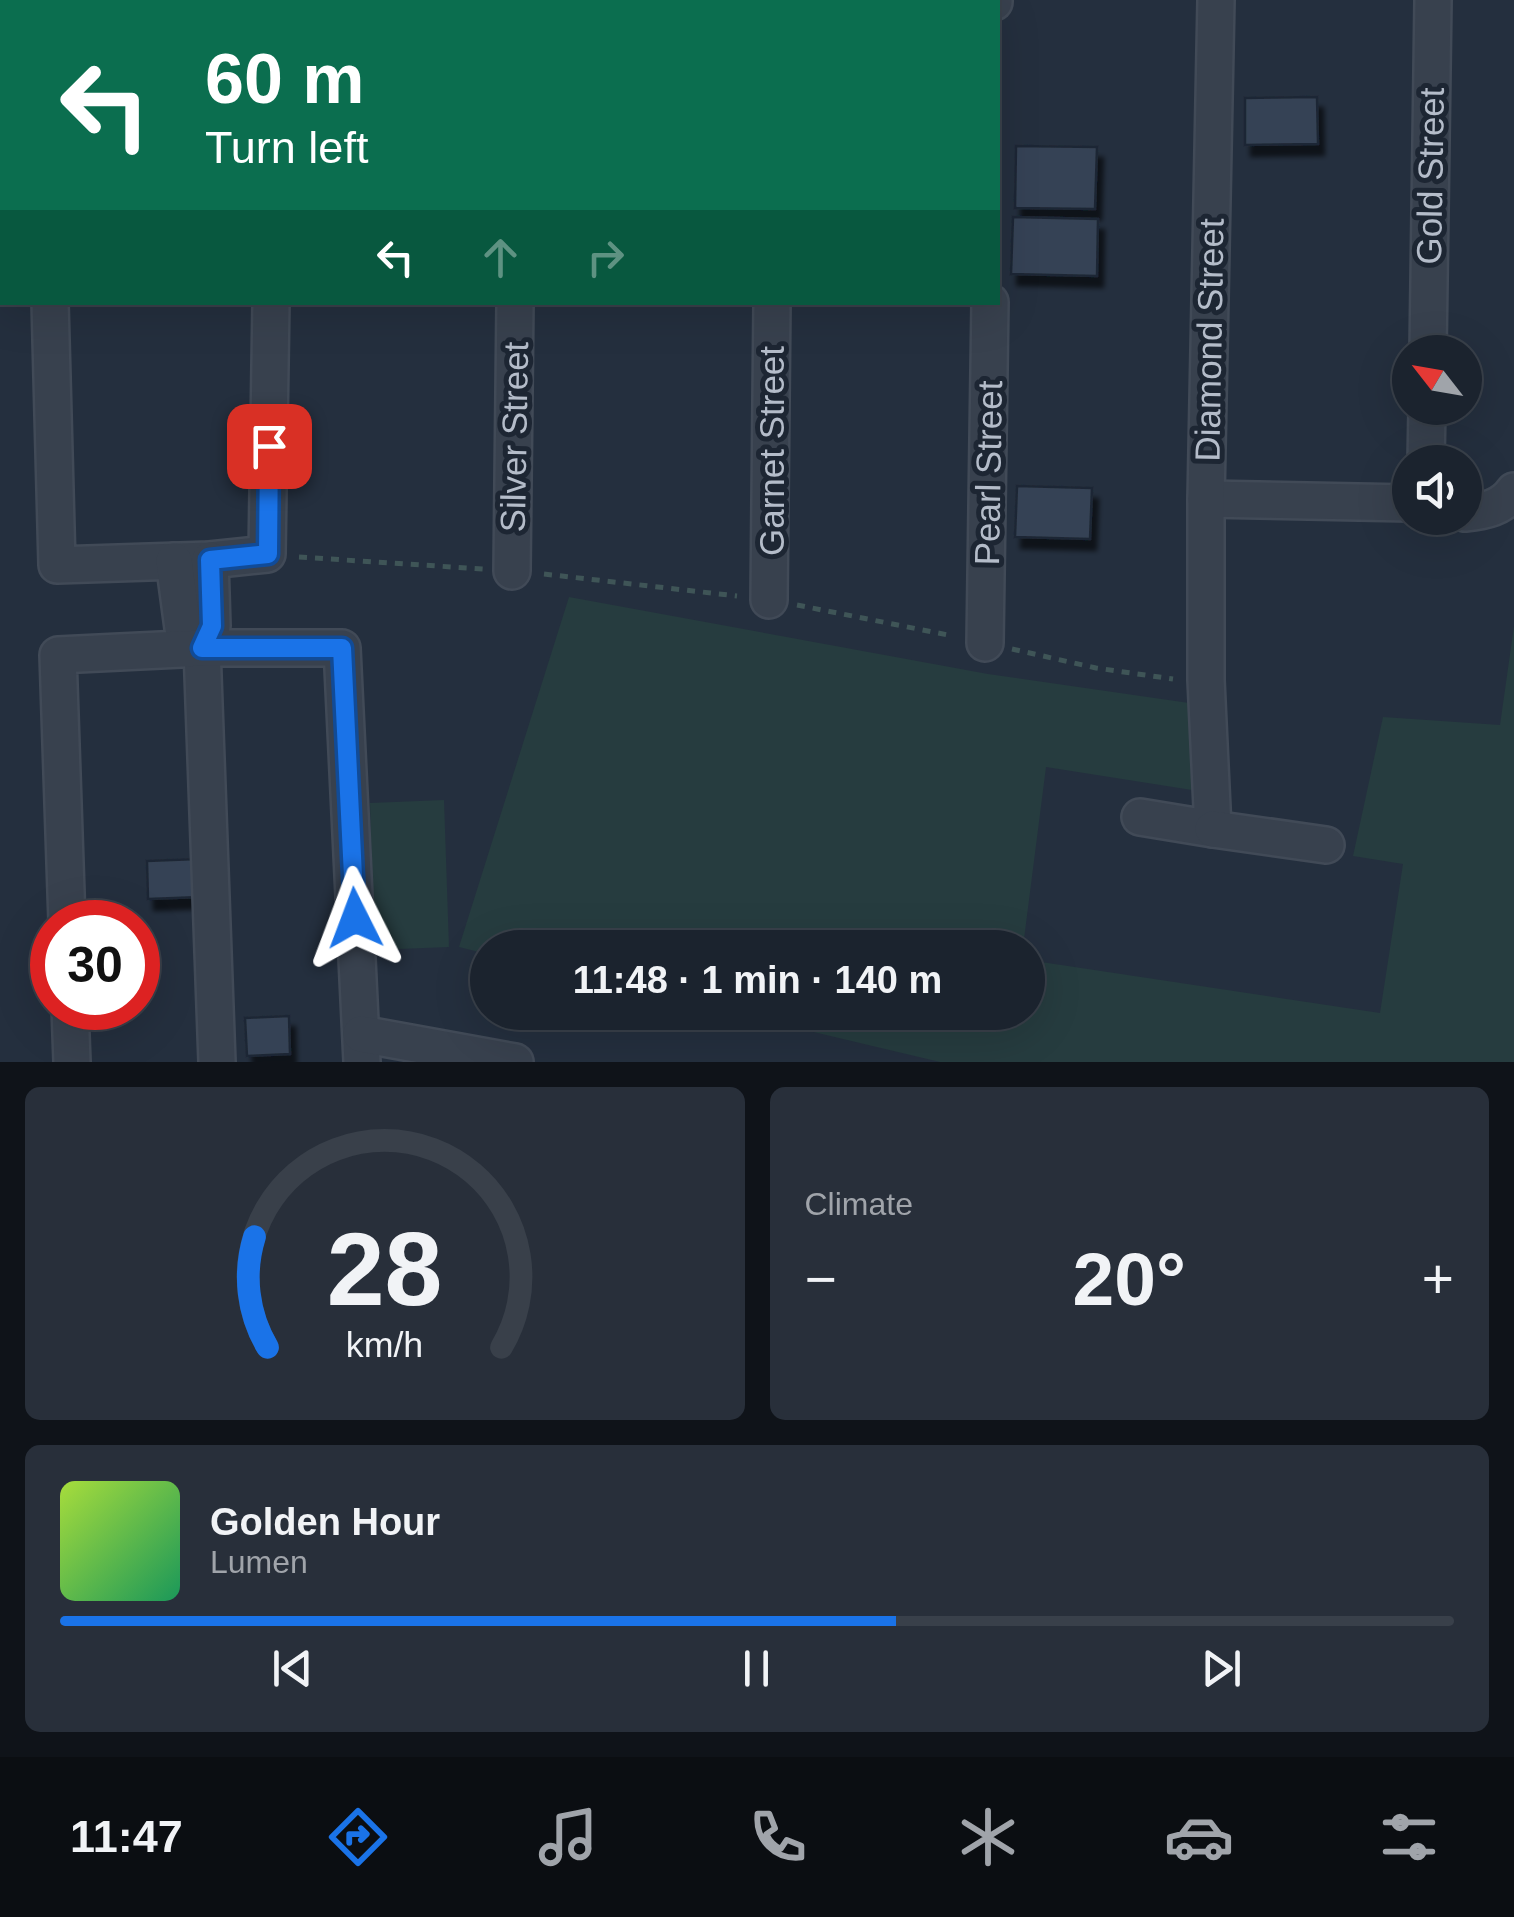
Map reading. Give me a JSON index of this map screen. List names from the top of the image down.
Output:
{
  "streets": {
    "street": [
      "Gold Street",
      "Diamond Street",
      "Silver Street",
      "Garnet Street",
      "Pearl Street"
    ]
  },
  "north": "top left",
  "page": {
    "turn": ["60 m", "Turn left"],
    "limit": "30",
    "trip": "11:48 · 1 min · 140 m",
    "tile": "Climate",
    "heat": ["−", "20°", "+"],
    "song": ["Golden Hour", "Lumen"],
    "tabs": "11:47",
    "gauge": ["28", "km/h"]
  }
}
